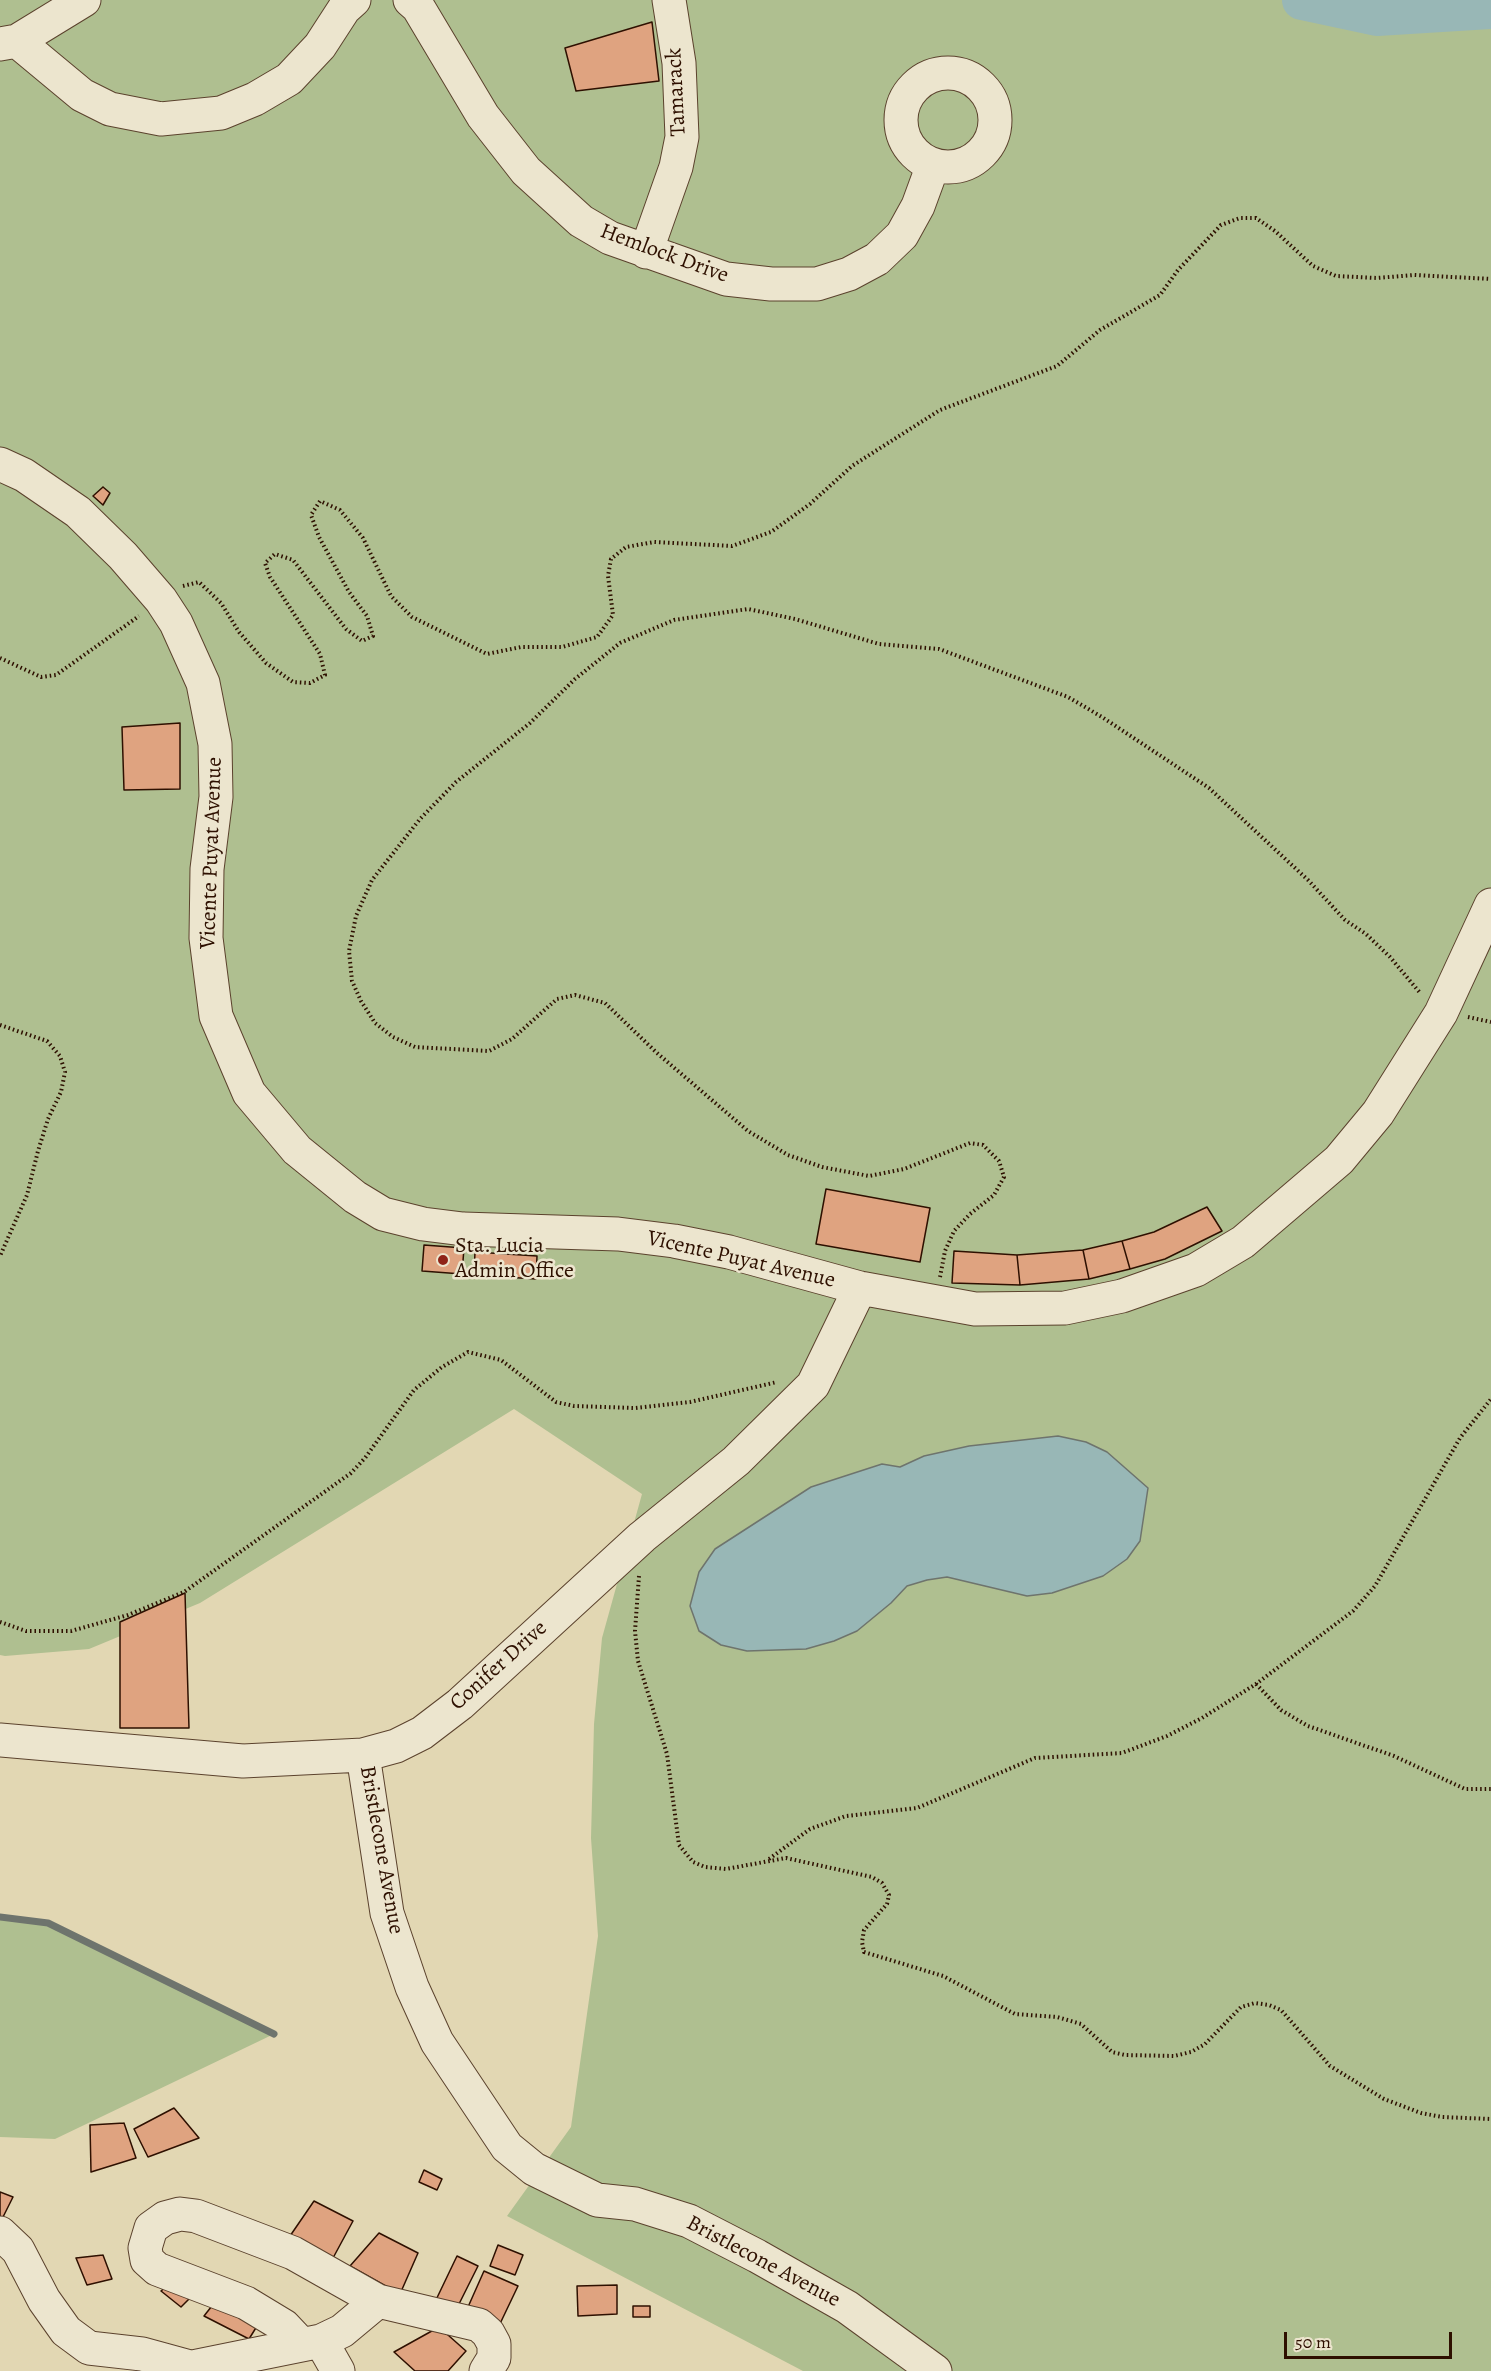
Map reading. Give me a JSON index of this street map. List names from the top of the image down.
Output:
{
  "streets": {
    "street": [
      "Tamarack",
      "Hemlock Drive",
      "Vicente Puyat Avenue",
      "Conifer Drive",
      "Bristlecone Avenue"
    ]
  },
  "crossings": [
    ["Tamarack", "Hemlock Drive"],
    ["Vicente Puyat Avenue", "Conifer Drive"],
    ["Conifer Drive", "Bristlecone Avenue"]
  ],
  "places": ["Sta. Lucia Admin Office"],
  "scale_bar": "50 m"
}
